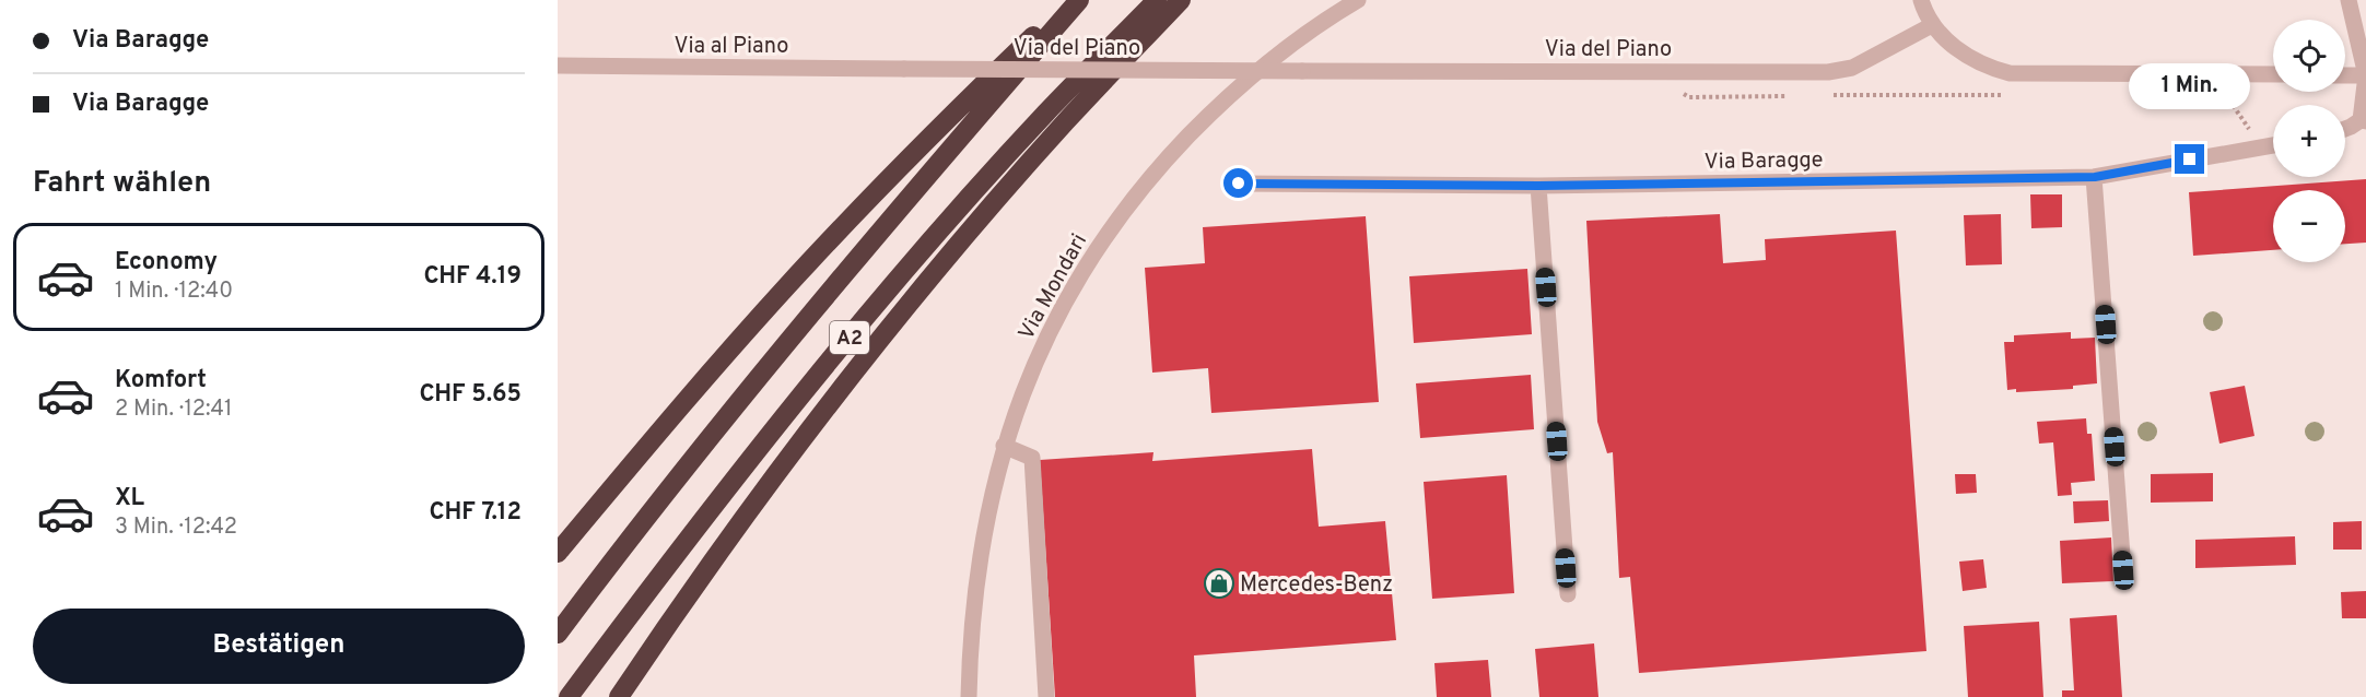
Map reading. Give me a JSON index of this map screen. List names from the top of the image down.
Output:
{
  "streets": {
    "highway": ["A2"],
    "street": [
      "Via al Piano",
      "Via del Piano",
      "Via Baragge",
      "Via Mondari"
    ]
  },
  "crossings": [
    ["Via al Piano", "Via del Piano"]
  ],
  "places": {
    "shop": ["Mercedes-Benz"]
  },
  "page": {
    "banner": ["Via Baragge", "Via Baragge"],
    "map_buttons": ["+", "−"],
    "bubble": "1 Min.",
    "heading": "Fahrt wählen",
    "list": [
      {
        "name": "Economy",
        "note": "1 Min. · 12:40",
        "value": "CHF 4.19"
      },
      {
        "name": "Komfort",
        "note": "2 Min. · 12:41",
        "value": "CHF 5.65"
      },
      {
        "name": "XL",
        "note": "3 Min. · 12:42",
        "value": "CHF 7.12"
      }
    ],
    "buttons": "Bestätigen"
  }
}
